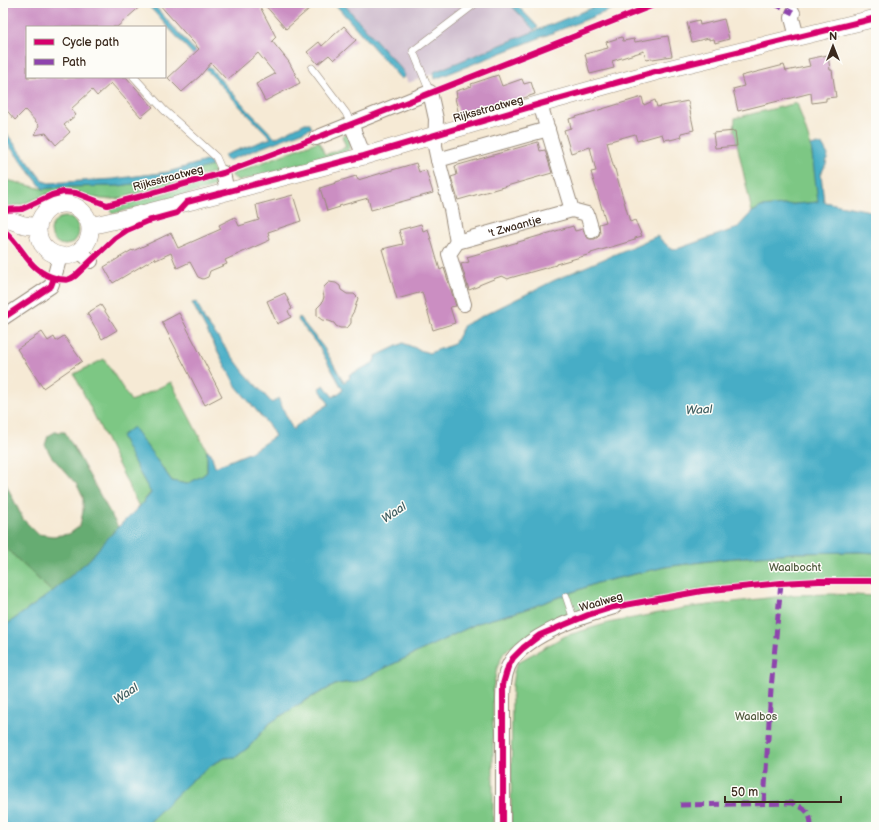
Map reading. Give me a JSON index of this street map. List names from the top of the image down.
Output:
{
  "streets": {
    "street": ["Rijksstraatweg", "'t Zwaantje", "Waalweg"]
  },
  "water": ["Waal"],
  "parks": ["Waalbocht", "Waalbos"],
  "legend": ["Cycle path", "Path"],
  "scale_bar": "50 m",
  "north": "top"
}
